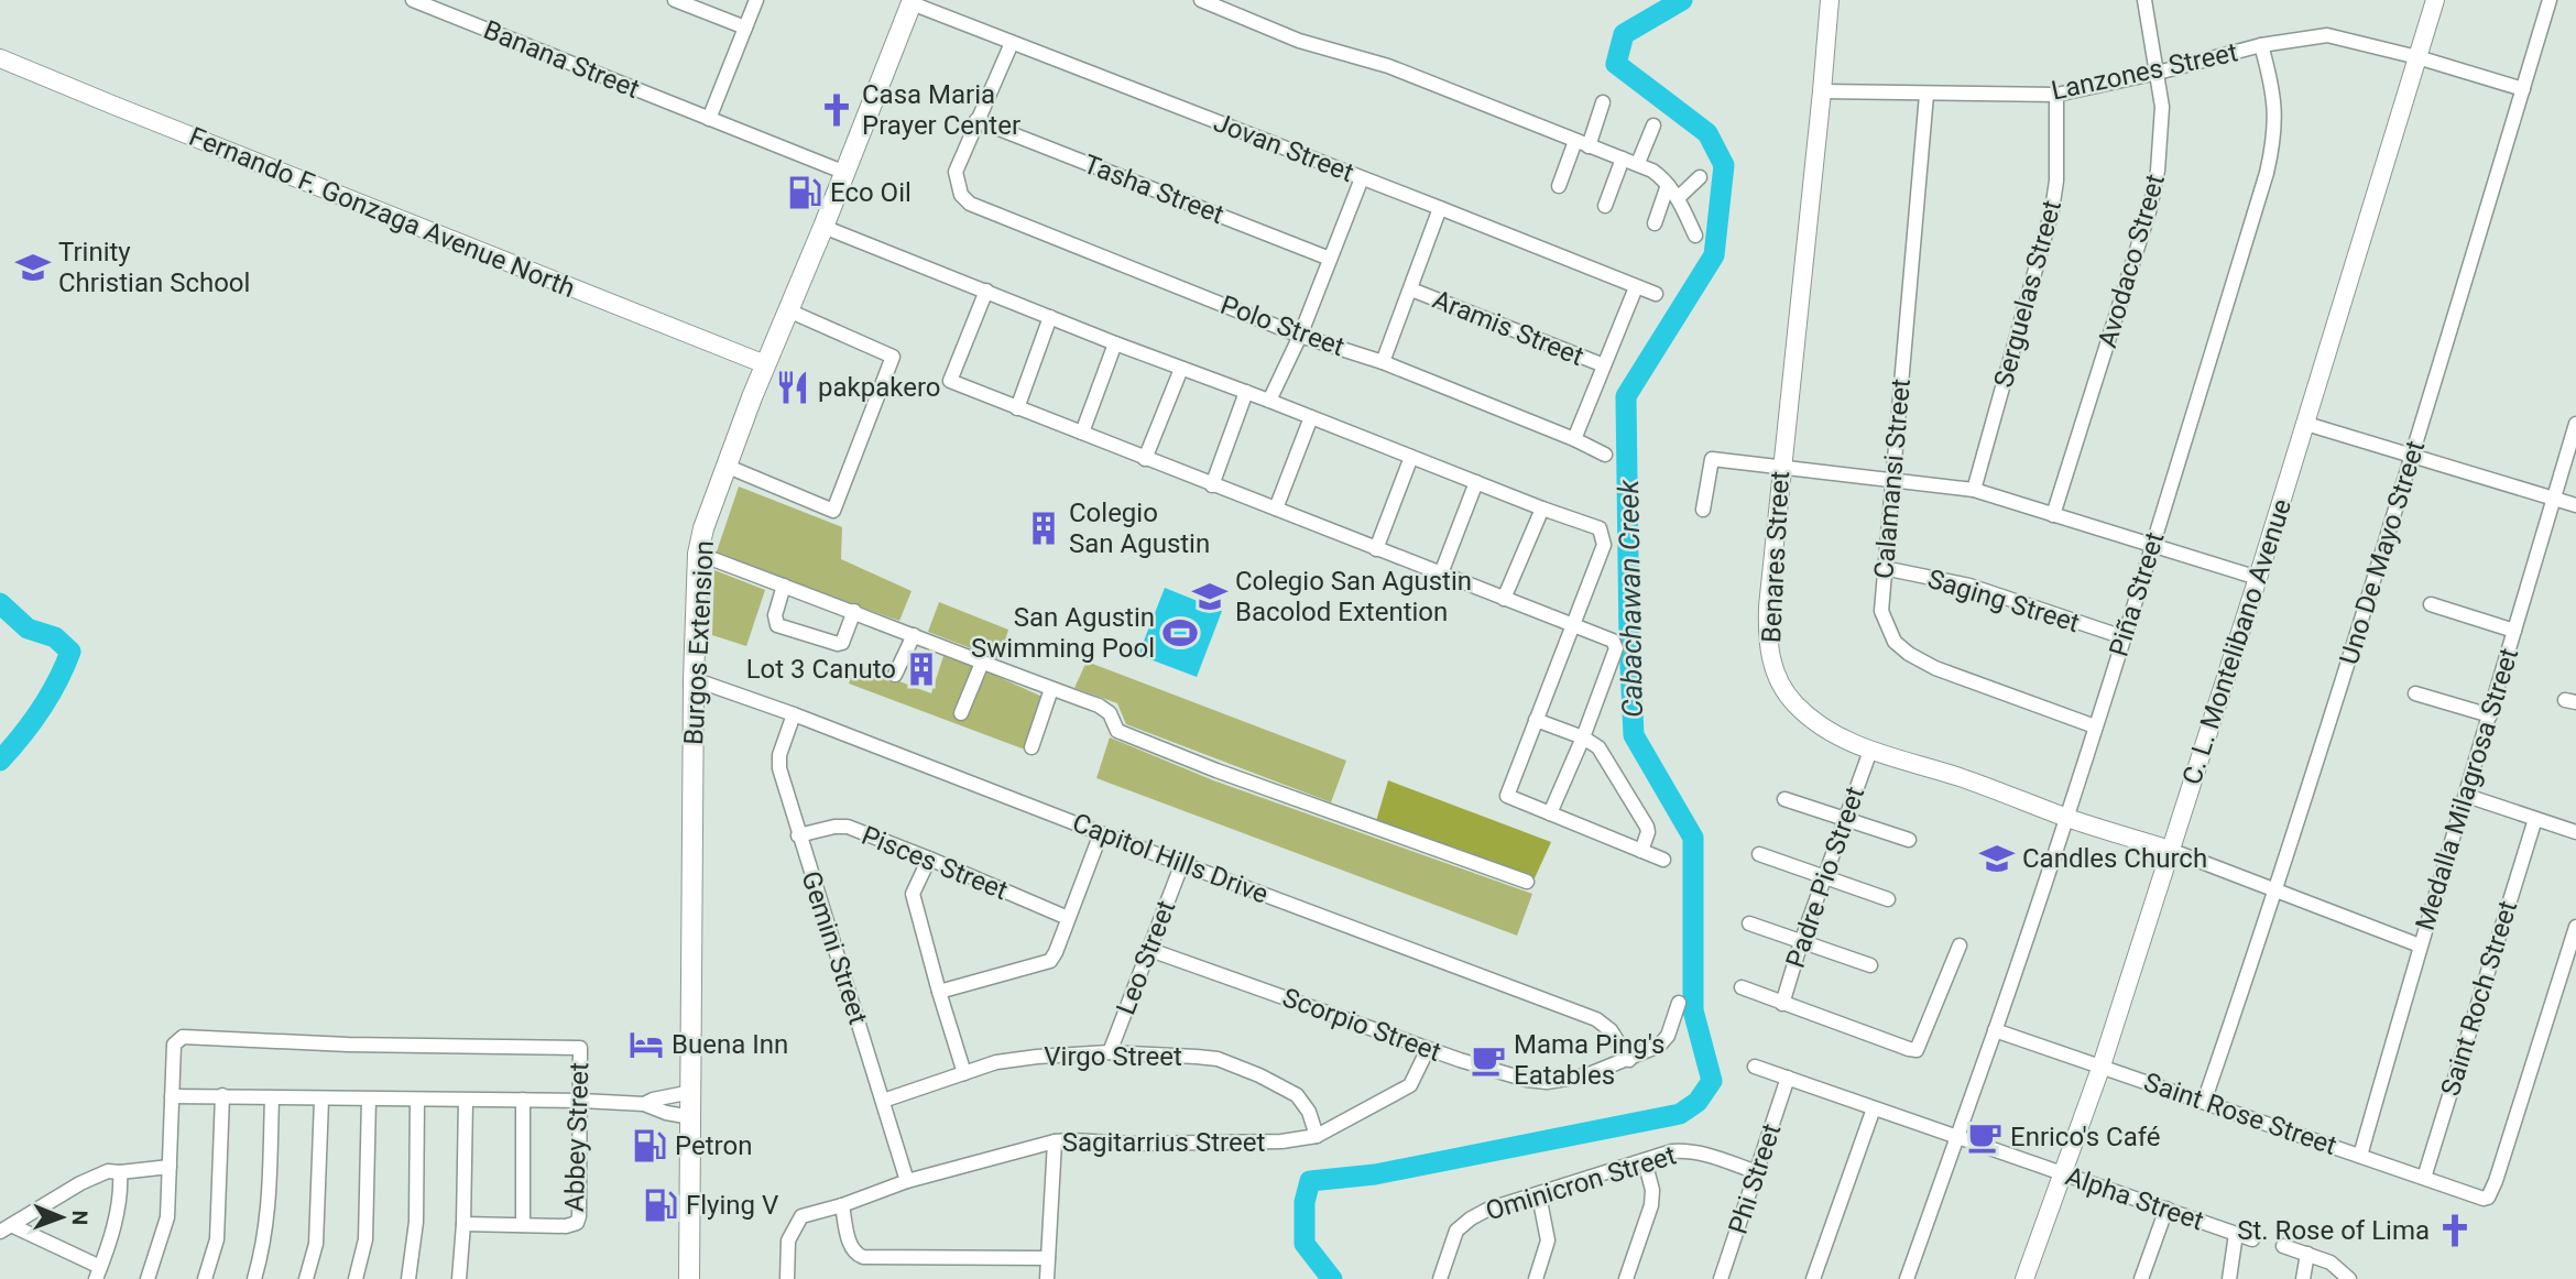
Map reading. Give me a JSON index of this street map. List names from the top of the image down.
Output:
{
  "streets": {
    "main road": ["Burgos Extension"],
    "street": [
      "Banana Street",
      "Lanzones Street",
      "Jovan Street",
      "Tasha Street",
      "Fernando F. Gonzaga Avenue North",
      "Avodaco Street",
      "Serguelas Street",
      "Polo Street",
      "Aramis Street",
      "Calamansi Street",
      "Uno De Mayo Street",
      "Benares Street",
      "Piña Street",
      "Saging Street",
      "C. L. Montelibano Avenue",
      "Medalla Milagrosa Street",
      "Capitol Hills Drive",
      "Pisces Street",
      "Padre Pio Street",
      "Gemini Street",
      "Leo Street",
      "Saint Roch Street",
      "Scorpio Street",
      "Virgo Street",
      "Saint Rose Street",
      "Abbey Street",
      "Sagitarrius Street",
      "Phi Street",
      "Ominicron Street",
      "Alpha Street"
    ]
  },
  "crossings": [
    ["Banana Street", "Burgos Extension"],
    ["Lanzones Street", "Avodaco Street"],
    ["Lanzones Street", "Serguelas Street"],
    ["Lanzones Street", "Calamansi Street"],
    ["Lanzones Street", "Uno De Mayo Street"],
    ["Lanzones Street", "Benares Street"],
    ["Lanzones Street", "Piña Street"],
    ["Lanzones Street", "C. L. Montelibano Avenue"],
    ["Jovan Street", "Burgos Extension"],
    ["Tasha Street", "Polo Street"],
    ["Fernando F. Gonzaga Avenue North", "Burgos Extension"],
    ["Calamansi Street", "Piña Street"],
    ["Calamansi Street", "Saging Street"],
    ["Uno De Mayo Street", "Saint Rose Street"],
    ["Benares Street", "Piña Street"],
    ["Benares Street", "C. L. Montelibano Avenue"],
    ["Benares Street", "Padre Pio Street"],
    ["Piña Street", "Saging Street"],
    ["Piña Street", "Saint Rose Street"],
    ["Piña Street", "Alpha Street"],
    ["C. L. Montelibano Avenue", "Saint Rose Street"],
    ["C. L. Montelibano Avenue", "Alpha Street"],
    ["Burgos Extension", "Capitol Hills Drive"],
    ["Medalla Milagrosa Street", "Saint Rose Street"],
    ["Capitol Hills Drive", "Gemini Street"],
    ["Capitol Hills Drive", "Leo Street"],
    ["Capitol Hills Drive", "Scorpio Street"],
    ["Pisces Street", "Gemini Street"],
    ["Gemini Street", "Virgo Street"],
    ["Gemini Street", "Sagitarrius Street"],
    ["Leo Street", "Scorpio Street"],
    ["Leo Street", "Virgo Street"],
    ["Saint Roch Street", "Saint Rose Street"],
    ["Scorpio Street", "Sagitarrius Street"],
    ["Virgo Street", "Sagitarrius Street"],
    ["Phi Street", "Ominicron Street"],
    ["Phi Street", "Alpha Street"]
  ],
  "water": ["Cabachawan Creek"],
  "places": {
    "church": ["Casa Maria Prayer Center", "St. Rose of Lima"],
    "fuel station": ["Eco Oil", "Petron", "Flying V"],
    "school or university": ["Trinity Christian School", "Colegio San Agustin Bacolod Extention", "Candles Church"],
    "restaurant": ["pakpakero"],
    "building": ["Colegio San Agustin", "Lot 3 Canuto"],
    "sports": ["San Agustin Swimming Pool"],
    "hotel": ["Buena Inn"],
    "cafe": ["Mama Ping's Eatables", "Enrico's Café"]
  },
  "north": "right"
}
